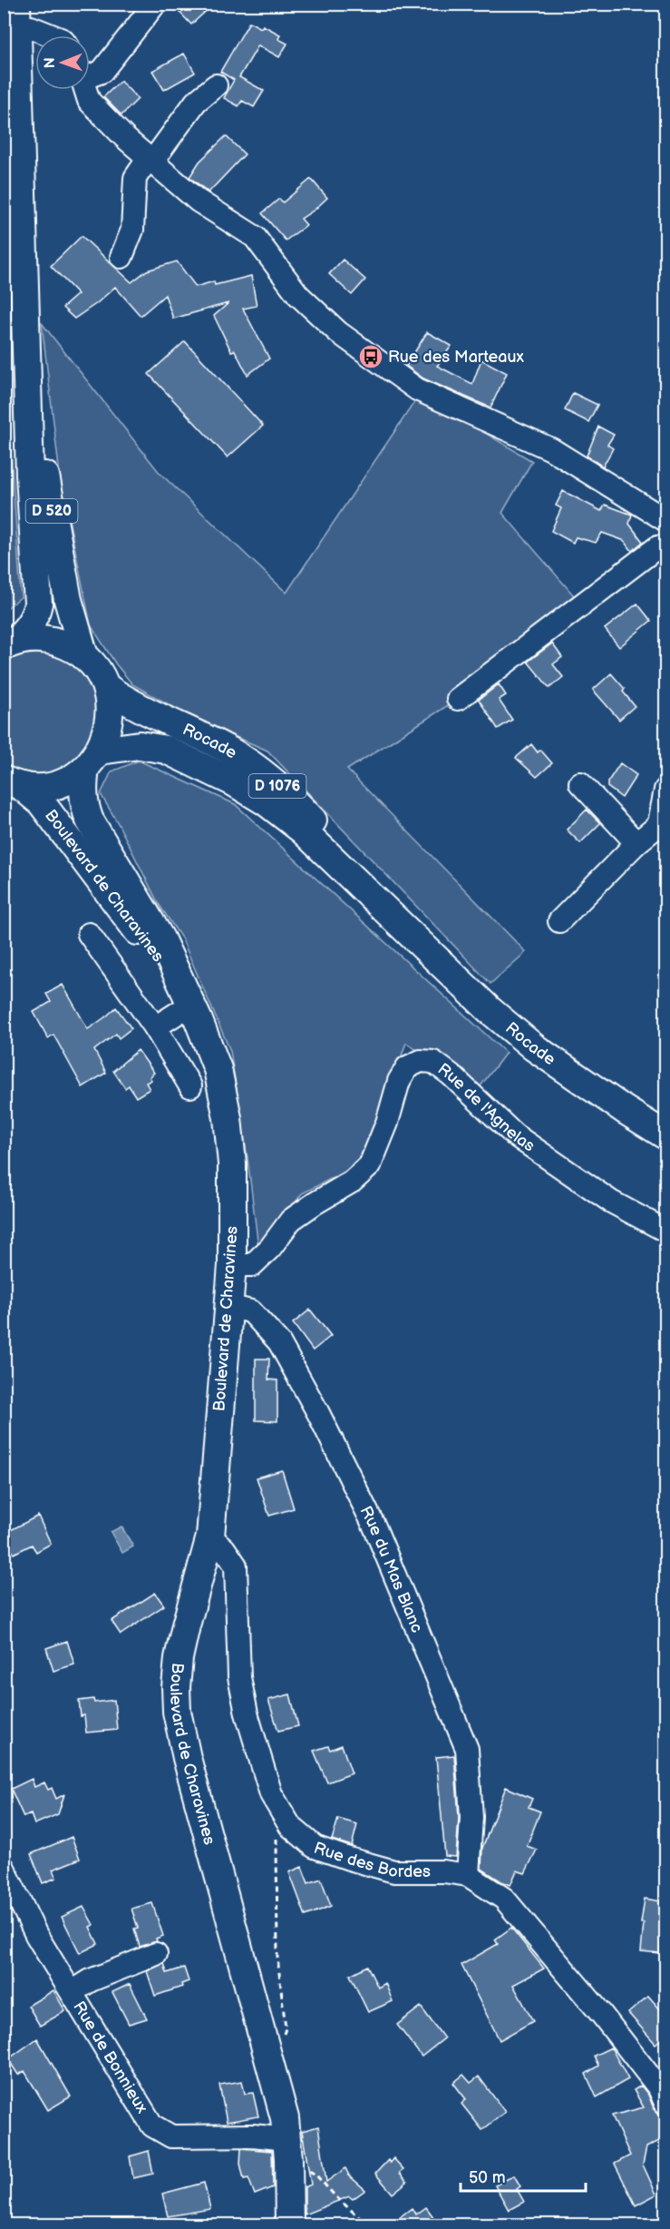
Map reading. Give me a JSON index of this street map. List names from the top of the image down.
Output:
{
  "streets": {
    "main road": [
      "D 520",
      "Rocade",
      "D 1076",
      "Boulevard de Charavines"
    ],
    "street": [
      "Rue de l'Agnelas",
      "Rue du Mas Blanc",
      "Rue des Bordes",
      "Rue de Bonnieux"
    ]
  },
  "crossings": [
    ["Rocade", "Boulevard de Charavines"],
    ["Boulevard de Charavines", "Rue de l'Agnelas"],
    ["Boulevard de Charavines", "Rue du Mas Blanc"],
    ["Boulevard de Charavines", "Rue des Bordes"],
    ["Boulevard de Charavines", "Rue de Bonnieux"],
    ["Rue du Mas Blanc", "Rue des Bordes"]
  ],
  "places": {
    "bus stop": ["Rue des Marteaux"]
  },
  "scale_bar": "50 m",
  "north": "left"
}
